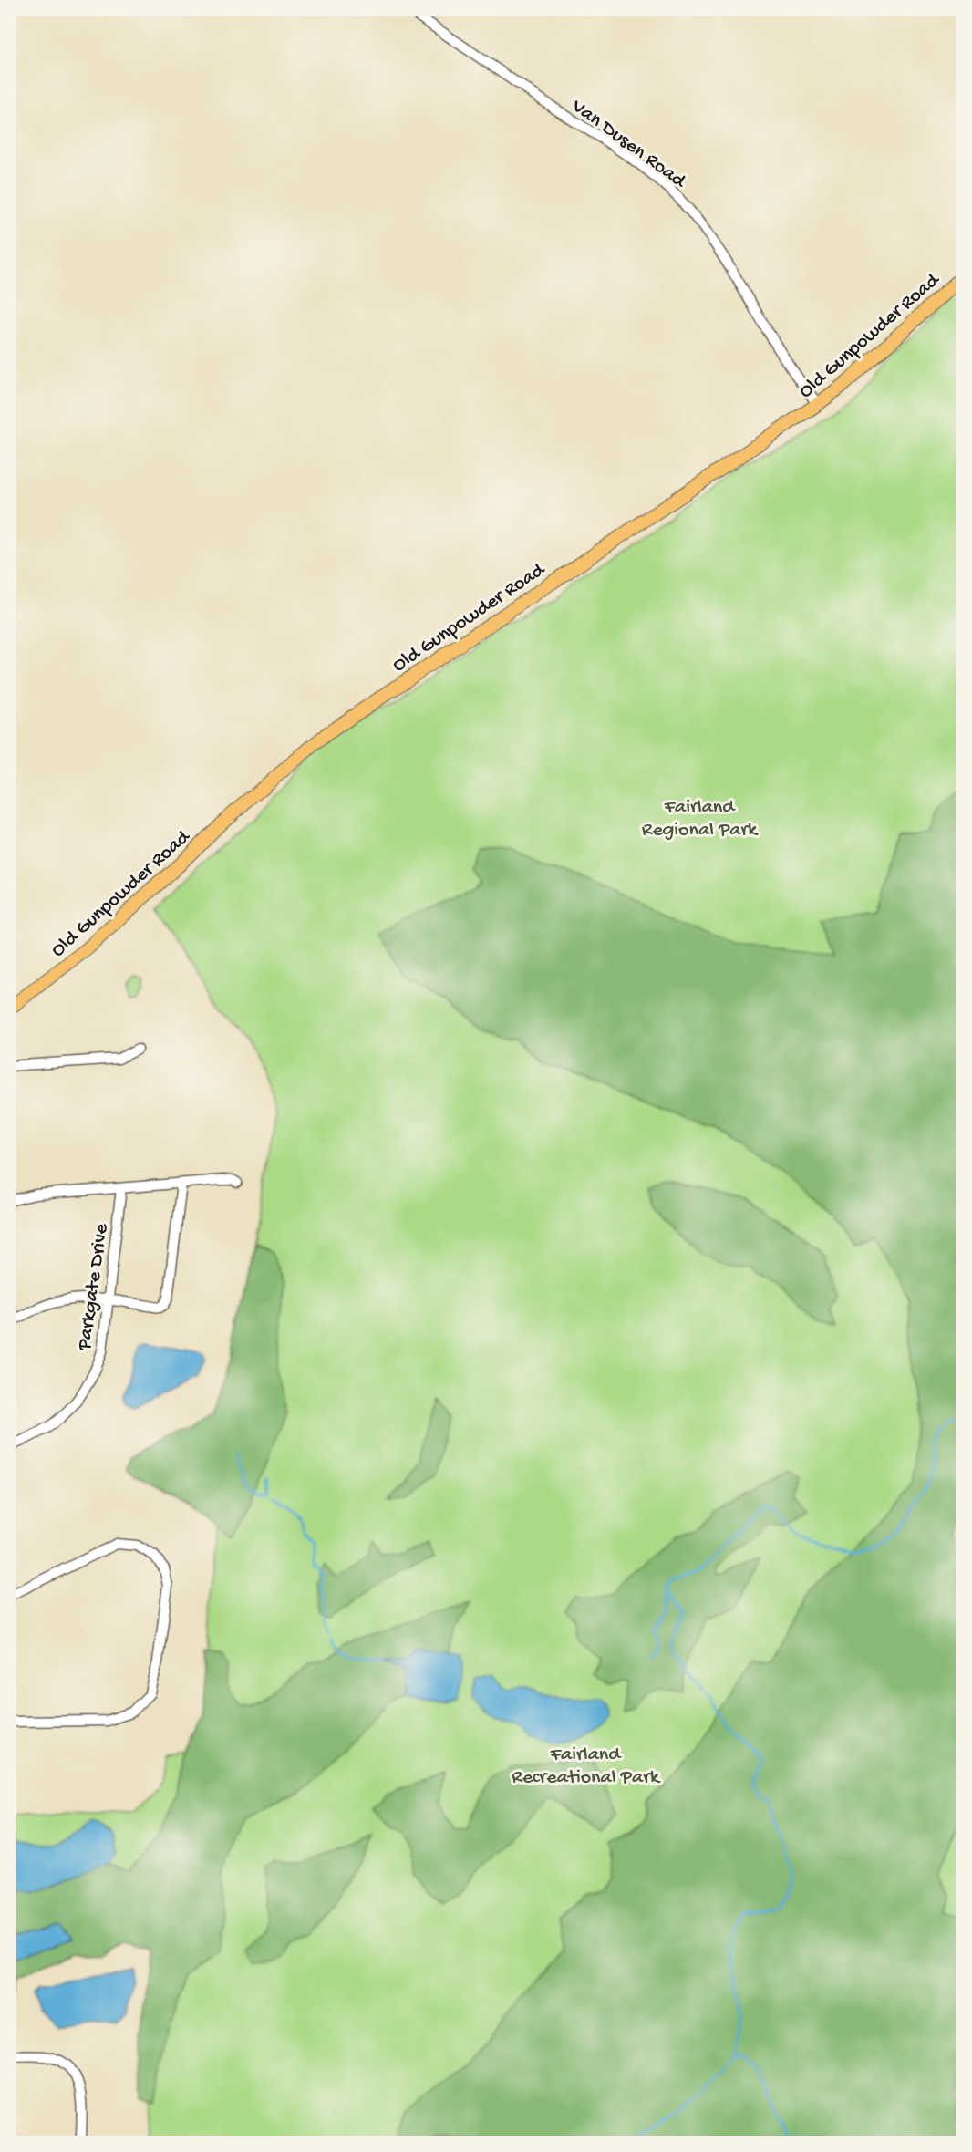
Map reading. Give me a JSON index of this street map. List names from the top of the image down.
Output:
{
  "streets": {
    "main road": ["Old Gunpowder Road"],
    "street": ["Van Dusen Road", "Parkgate Drive"]
  },
  "crossings": [
    ["Van Dusen Road", "Old Gunpowder Road"]
  ],
  "parks": ["Fairland Regional Park", "Fairland Recreational Park"]
}
